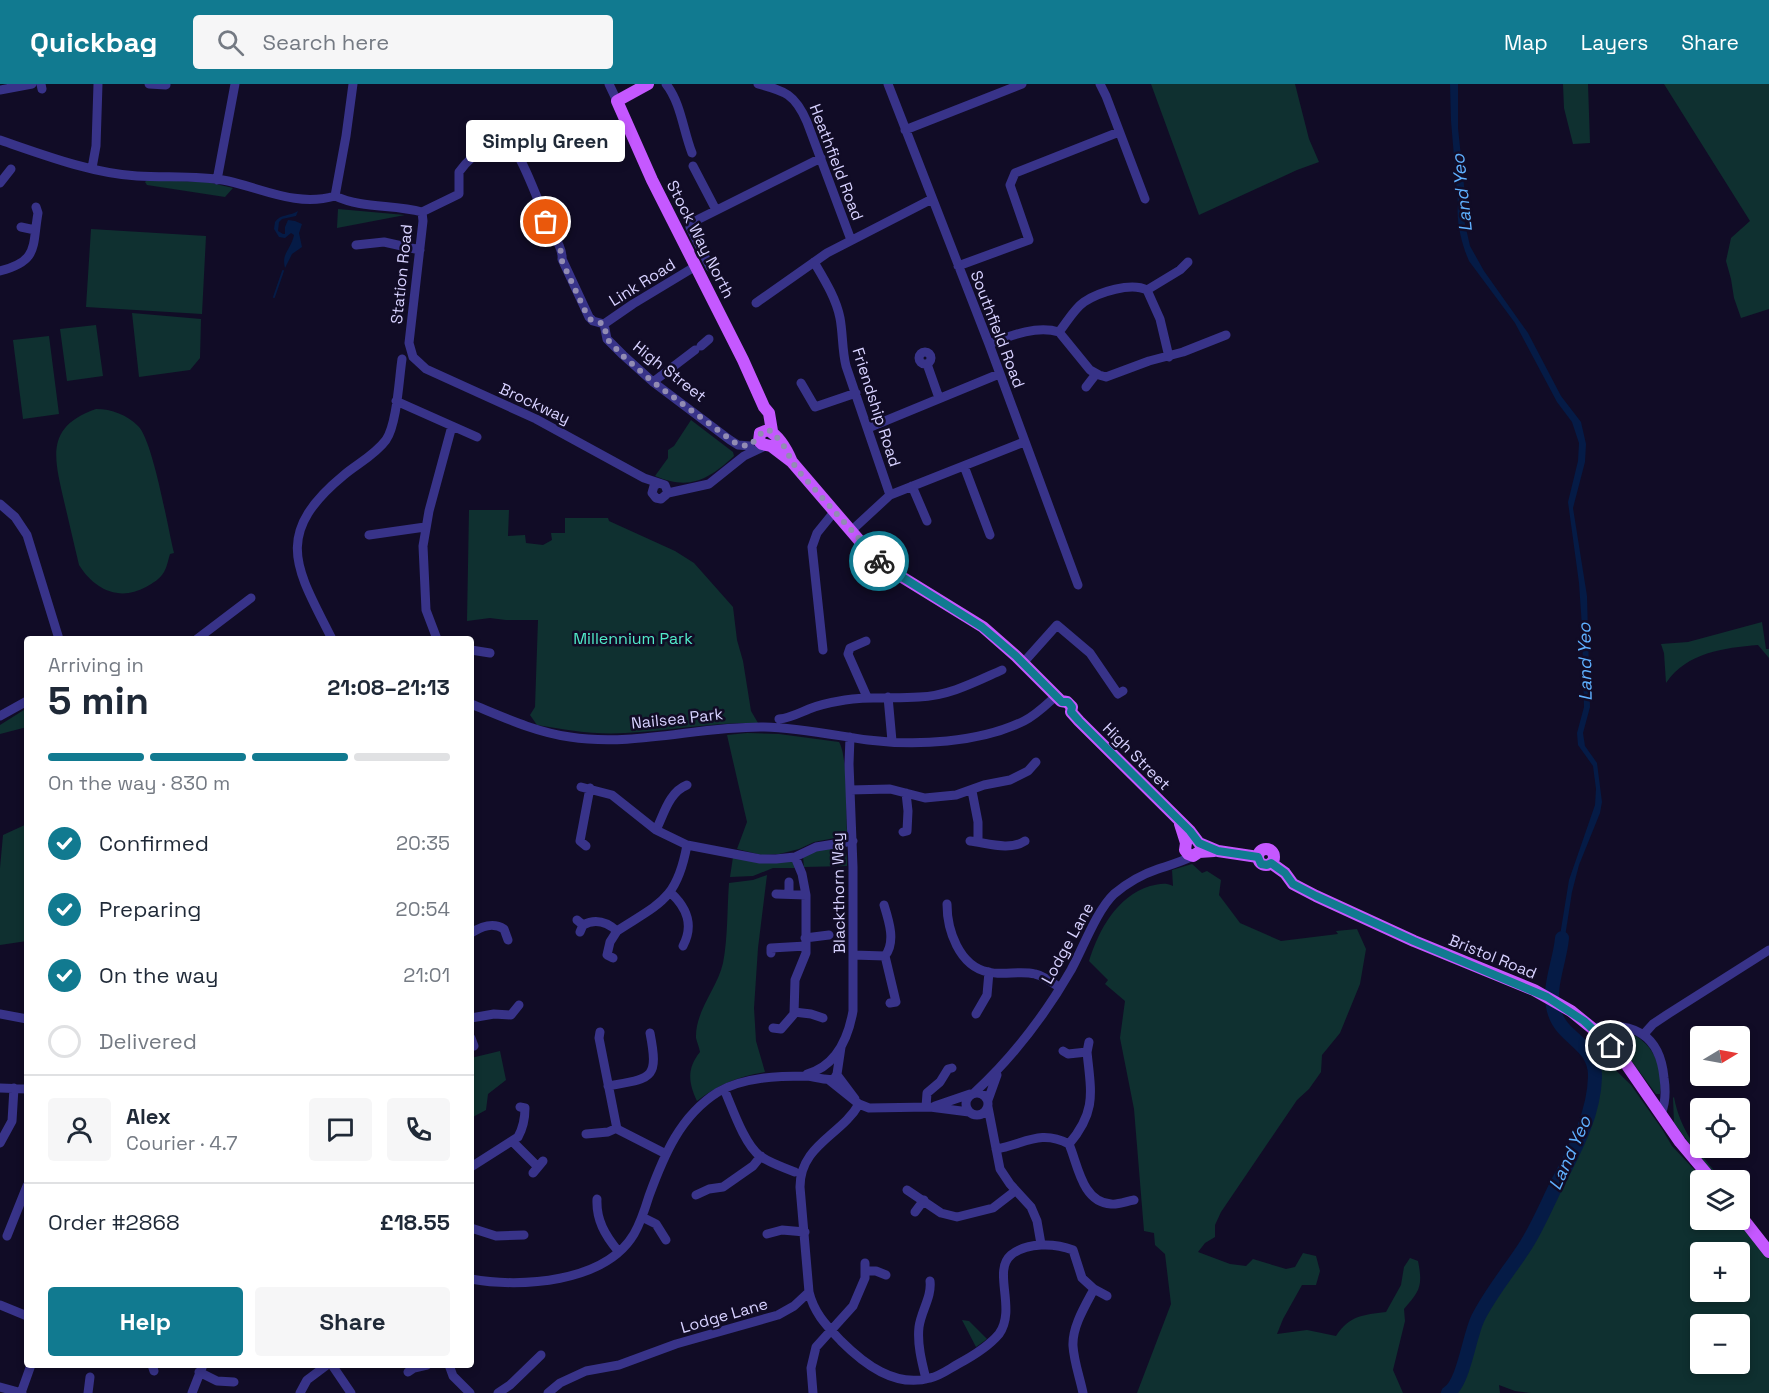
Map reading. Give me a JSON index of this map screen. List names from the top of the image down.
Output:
{
  "streets": {
    "main road": ["Stock Way North", "High Street", "Bristol Road"],
    "street": [
      "Heathfield Road",
      "Station Road",
      "Link Road",
      "Southfield Road",
      "Brockway",
      "Friendship Road",
      "Nailsea Park",
      "Blackthorn Way",
      "Lodge Lane"
    ]
  },
  "crossings": [
    ["Stock Way North", "Link Road"],
    ["Stock Way North", "High Street"],
    ["Stock Way North", "Brockway"],
    ["Station Road", "High Street"],
    ["Station Road", "Brockway"],
    ["Link Road", "High Street"],
    ["High Street", "Brockway"],
    ["High Street", "Nailsea Park"],
    ["High Street", "Lodge Lane"],
    ["High Street", "Bristol Road"],
    ["Nailsea Park", "Blackthorn Way"],
    ["Lodge Lane", "Bristol Road"]
  ],
  "water": ["Land Yeo"],
  "parks": ["Millennium Park"],
  "places": ["Simply Green"],
  "north": "right",
  "page": {
    "header": "Quickbag",
    "search": "Search here",
    "nav": ["Map", "Layers", "Share"],
    "bubble": "Simply Green",
    "heading": ["5 min", "Arriving in", "21:08–21:13"],
    "panel": [
      "Alex",
      "Courier · 4.7",
      "Order #2868",
      "£18.55"
    ],
    "bar": "On the way · 830 m",
    "list": [
      ["Confirmed", "20:35"],
      ["Preparing", "20:54"],
      ["On the way", "21:01"],
      "Delivered"
    ],
    "map_buttons": ["+", "−"],
    "buttons": ["Help", "Share"]
  }
}
